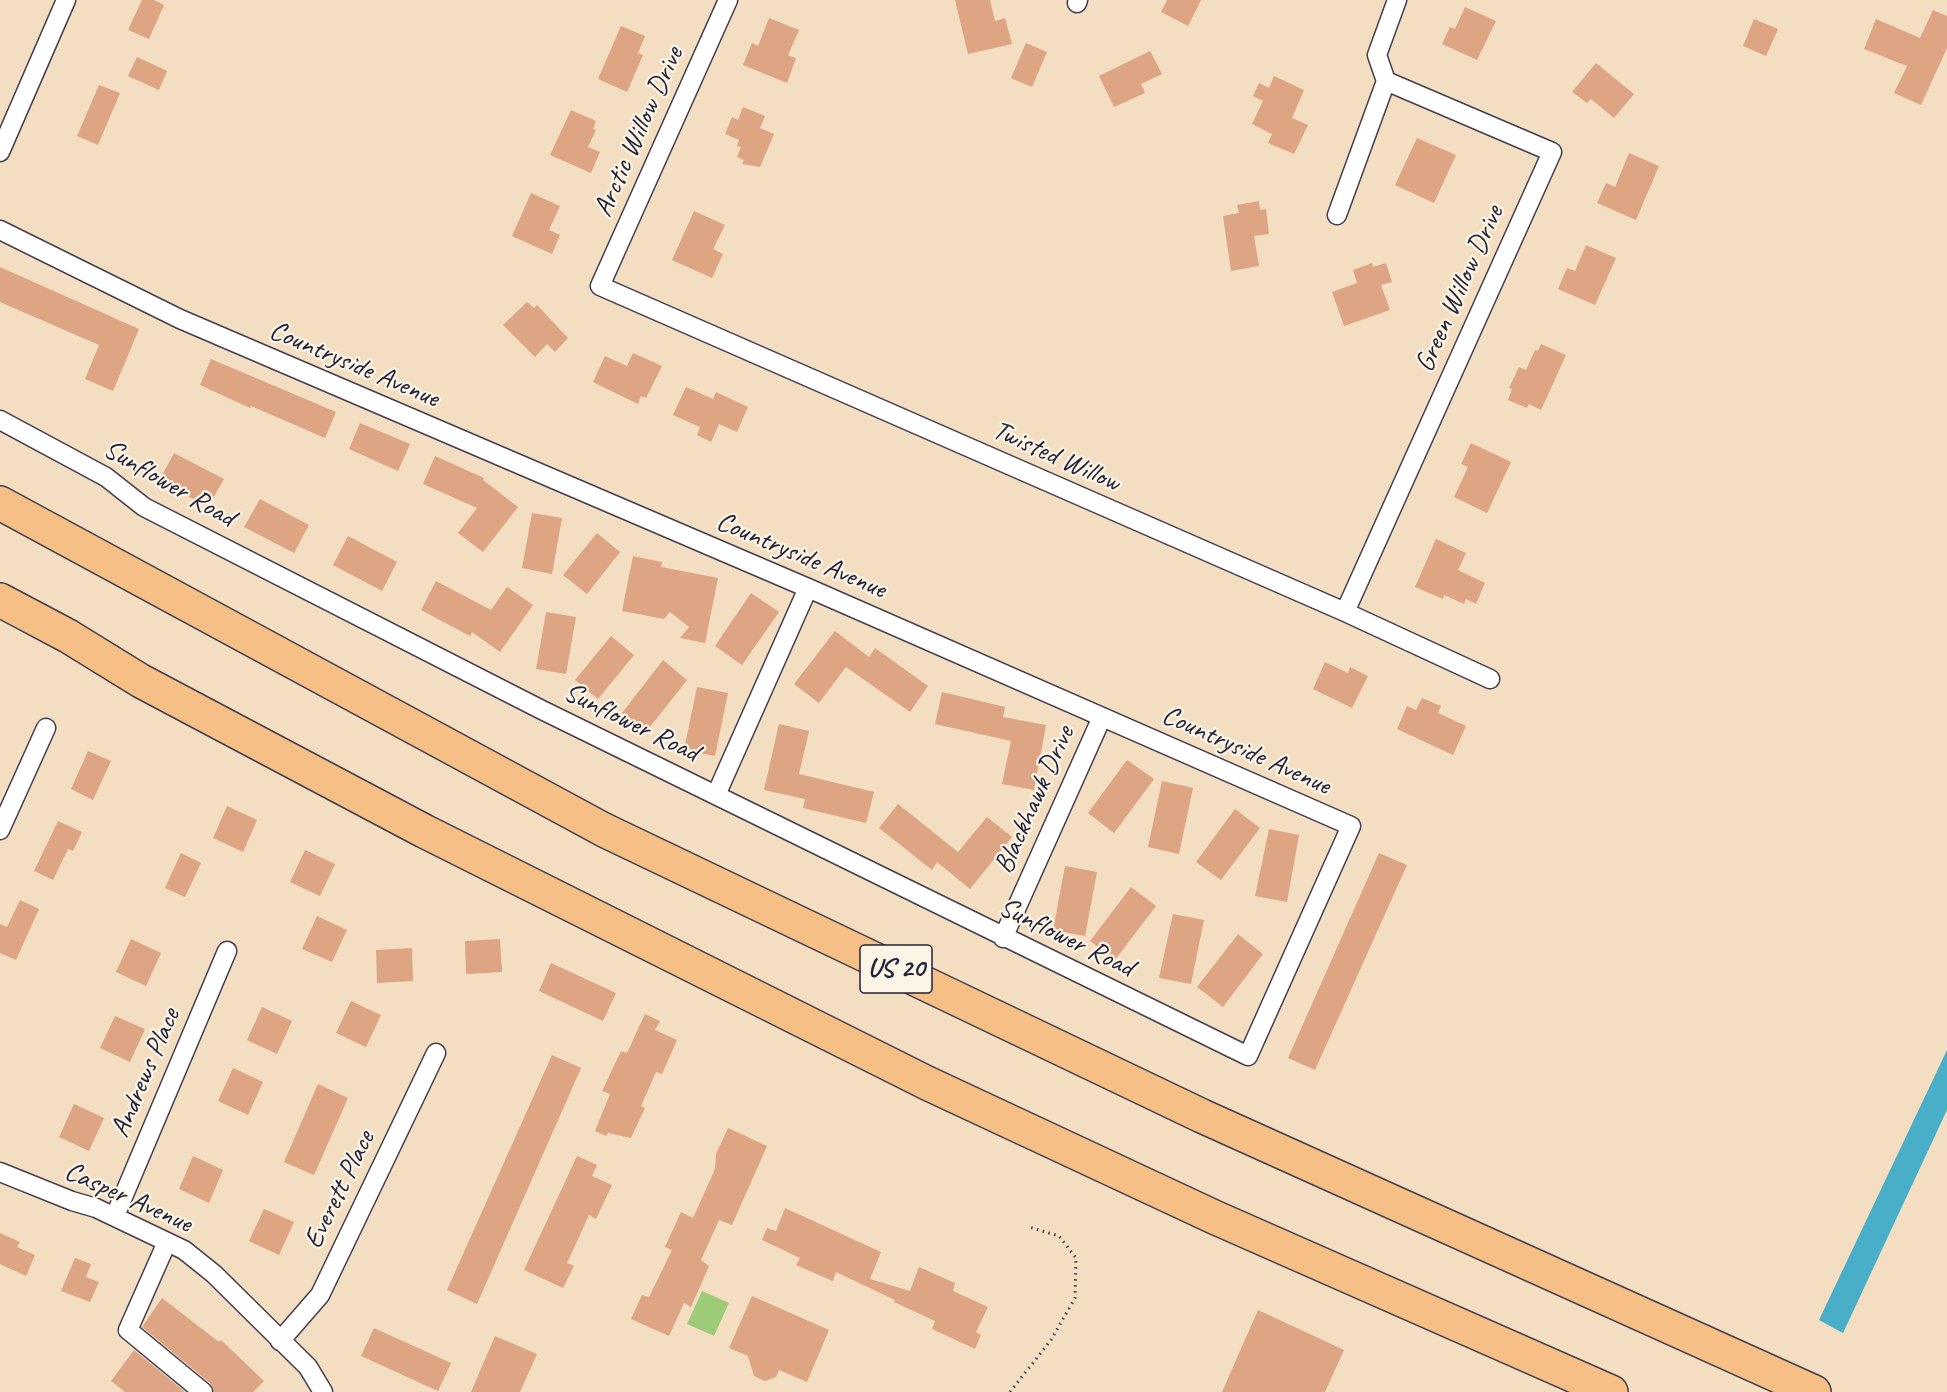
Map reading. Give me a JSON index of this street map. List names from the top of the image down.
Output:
{
  "streets": {
    "highway": ["US 20"],
    "street": [
      "Arctic Willow Drive",
      "Green Willow Drive",
      "Countryside Avenue",
      "Twisted Willow",
      "Sunflower Road",
      "Blackhawk Drive",
      "Andrews Place",
      "Everett Place",
      "Casper Avenue"
    ]
  },
  "crossings": [
    ["Arctic Willow Drive", "Twisted Willow"],
    ["Green Willow Drive", "Twisted Willow"],
    ["Countryside Avenue", "Sunflower Road"],
    ["Countryside Avenue", "Blackhawk Drive"],
    ["Sunflower Road", "Blackhawk Drive"],
    ["Andrews Place", "Casper Avenue"],
    ["Everett Place", "Casper Avenue"]
  ]
}
